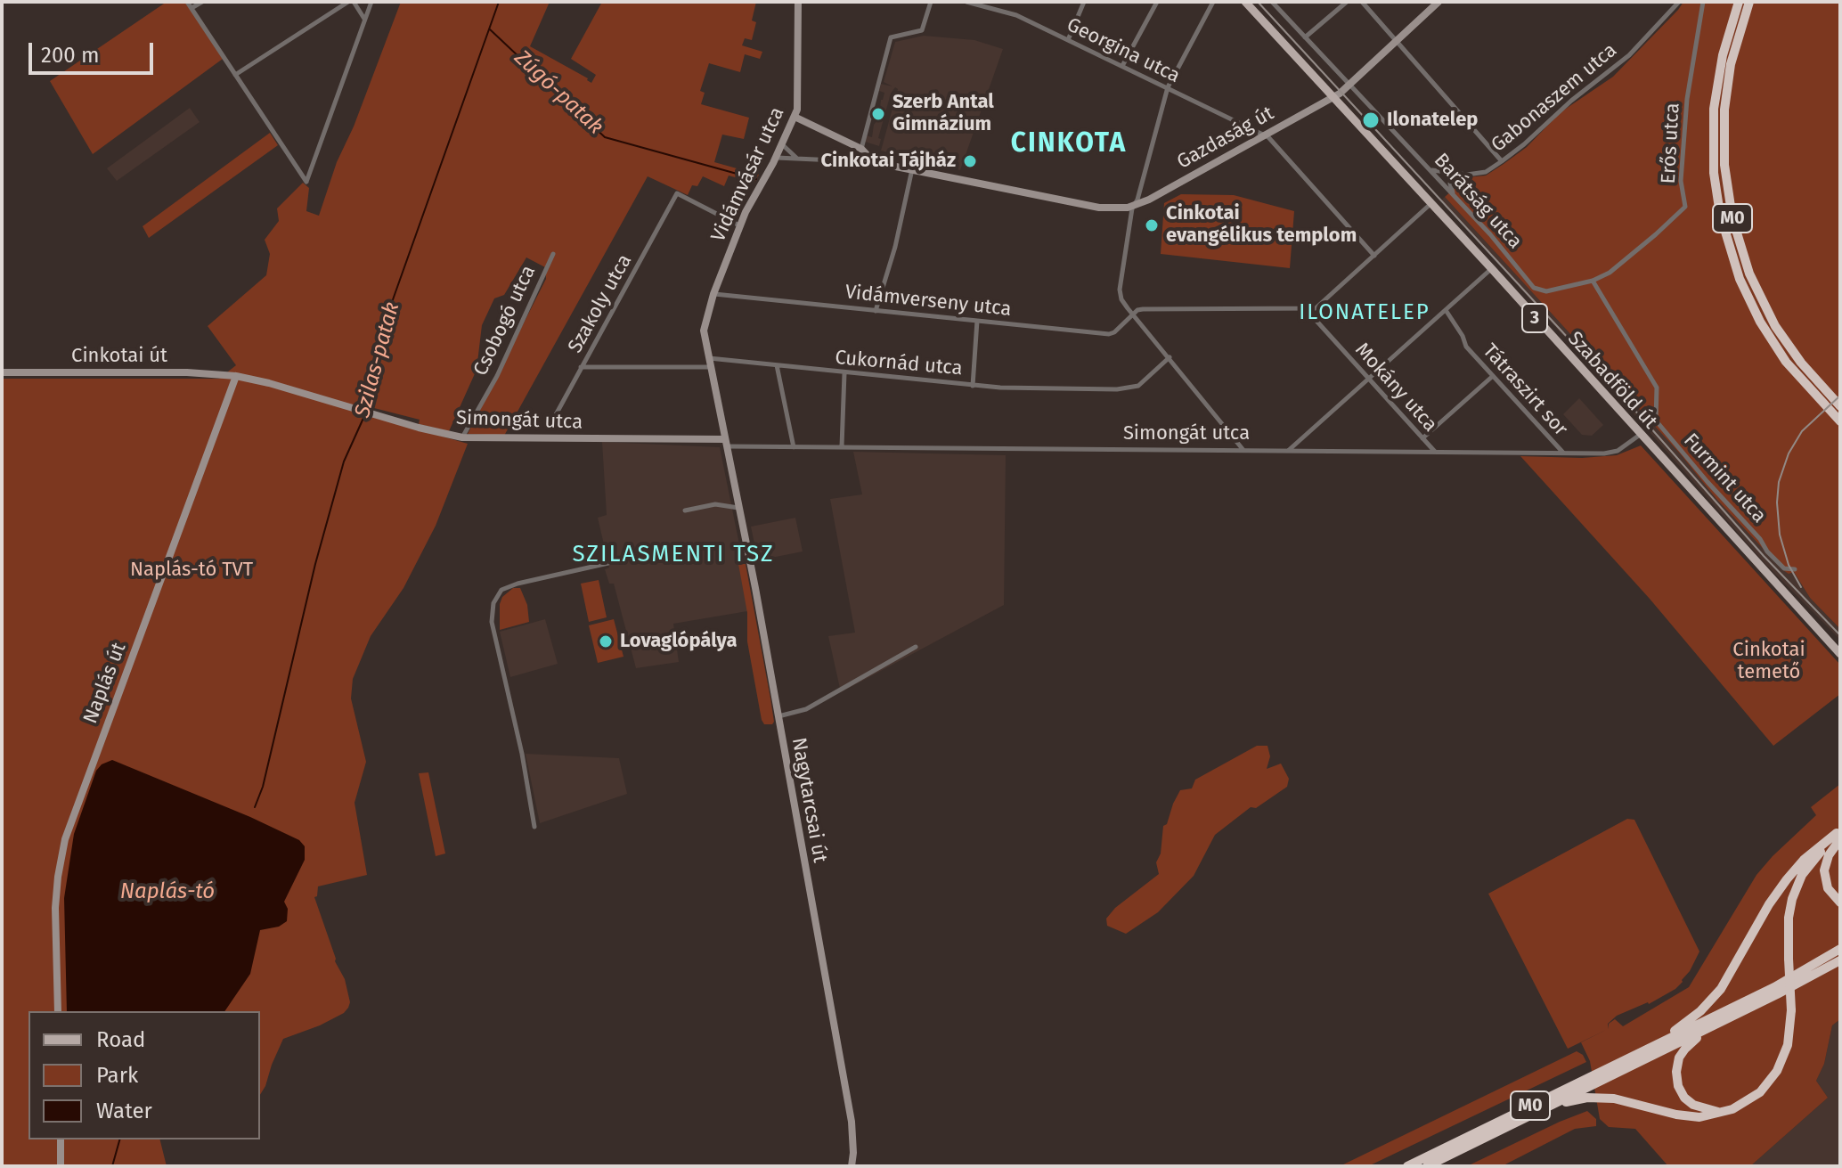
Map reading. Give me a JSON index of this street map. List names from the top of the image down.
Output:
{
  "streets": {
    "highway": ["M0"],
    "main road": [
      "Gazdaság út",
      "Vidámvásár utca",
      "3",
      "Cinkotai út",
      "Szabadföld út",
      "Simongát utca",
      "Naplás út",
      "Nagytarcsai út"
    ],
    "street": [
      "Georgina utca",
      "Gabonaszem utca",
      "Erős utca",
      "Barátság utca",
      "Vidámverseny utca",
      "Szakoly utca",
      "Csobogó utca",
      "Cukornád utca",
      "Mokány utca",
      "Tátraszirt sor",
      "Furmint utca"
    ]
  },
  "crossings": [
    ["Georgina utca", "Gazdaság út"],
    ["Gabonaszem utca", "Barátság utca"],
    ["Gazdaság út", "Barátság utca"],
    ["Gazdaság út", "Szabadföld út"],
    ["Erős utca", "Barátság utca"],
    ["Erős utca", "Furmint utca"],
    ["Vidámvásár utca", "Vidámverseny utca"],
    ["Vidámvásár utca", "Szakoly utca"],
    ["Vidámvásár utca", "Cukornád utca"],
    ["Vidámvásár utca", "Simongát utca"],
    ["Vidámvásár utca", "Nagytarcsai út"],
    ["Csobogó utca", "Simongát utca"],
    ["Cinkotai út", "Simongát utca"],
    ["Cinkotai út", "Naplás út"],
    ["Szabadföld út", "Simongát utca"],
    ["Mokány utca", "Simongát utca"],
    ["Tátraszirt sor", "Simongát utca"],
    ["Simongát utca", "Naplás út"],
    ["Simongát utca", "Nagytarcsai út"]
  ],
  "districts": ["CINKOTA", "ILONATELEP", "SZILASMENTI TSZ"],
  "water": ["Zúgó-patak", "Szilas-patak", "Naplás-tó"],
  "parks": ["Naplás-tó TVT", "Cinkotai temető"],
  "places": [
    "Szerb Antal Gimnázium",
    "Ilonatelep",
    "Cinkotai Tájház",
    "Cinkotai evangélikus templom",
    "Lovaglópálya"
  ],
  "legend": ["Road", "Park", "Water"],
  "scale_bar": "200 m"
}
